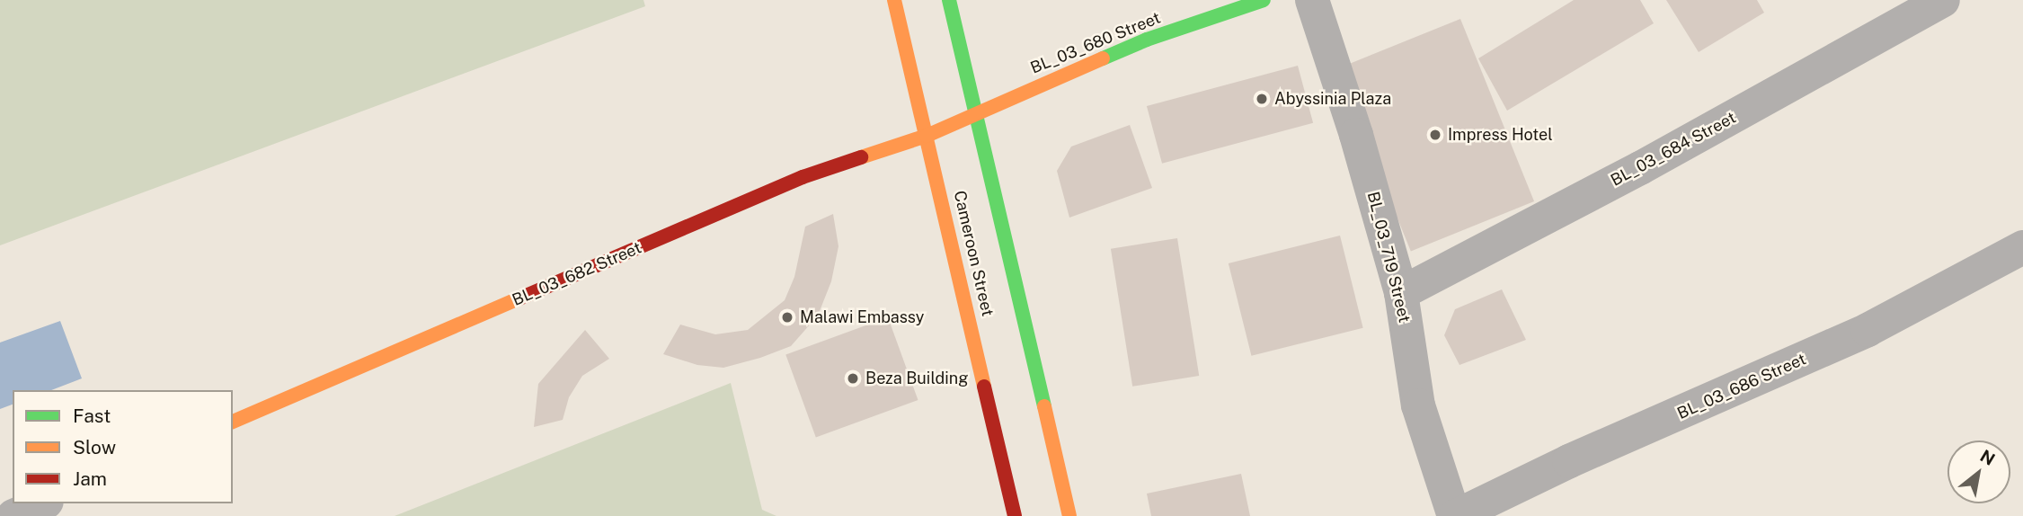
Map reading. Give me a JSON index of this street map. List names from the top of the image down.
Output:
{
  "streets": {
    "street": [
      "BL_03_680 Street",
      "BL_03_684 Street",
      "Cameroon Street",
      "BL_03_719 Street",
      "BL_03_682 Street",
      "BL_03_686 Street"
    ]
  },
  "crossings": [
    ["BL_03_680 Street", "Cameroon Street"],
    ["BL_03_680 Street", "BL_03_682 Street"],
    ["BL_03_684 Street", "BL_03_719 Street"],
    ["Cameroon Street", "BL_03_682 Street"],
    ["BL_03_719 Street", "BL_03_686 Street"]
  ],
  "places": [
    "Abyssinia Plaza",
    "Impress Hotel",
    "Malawi Embassy",
    "Beza Building"
  ],
  "legend": ["Fast", "Slow", "Jam"],
  "north": "top right"
}
